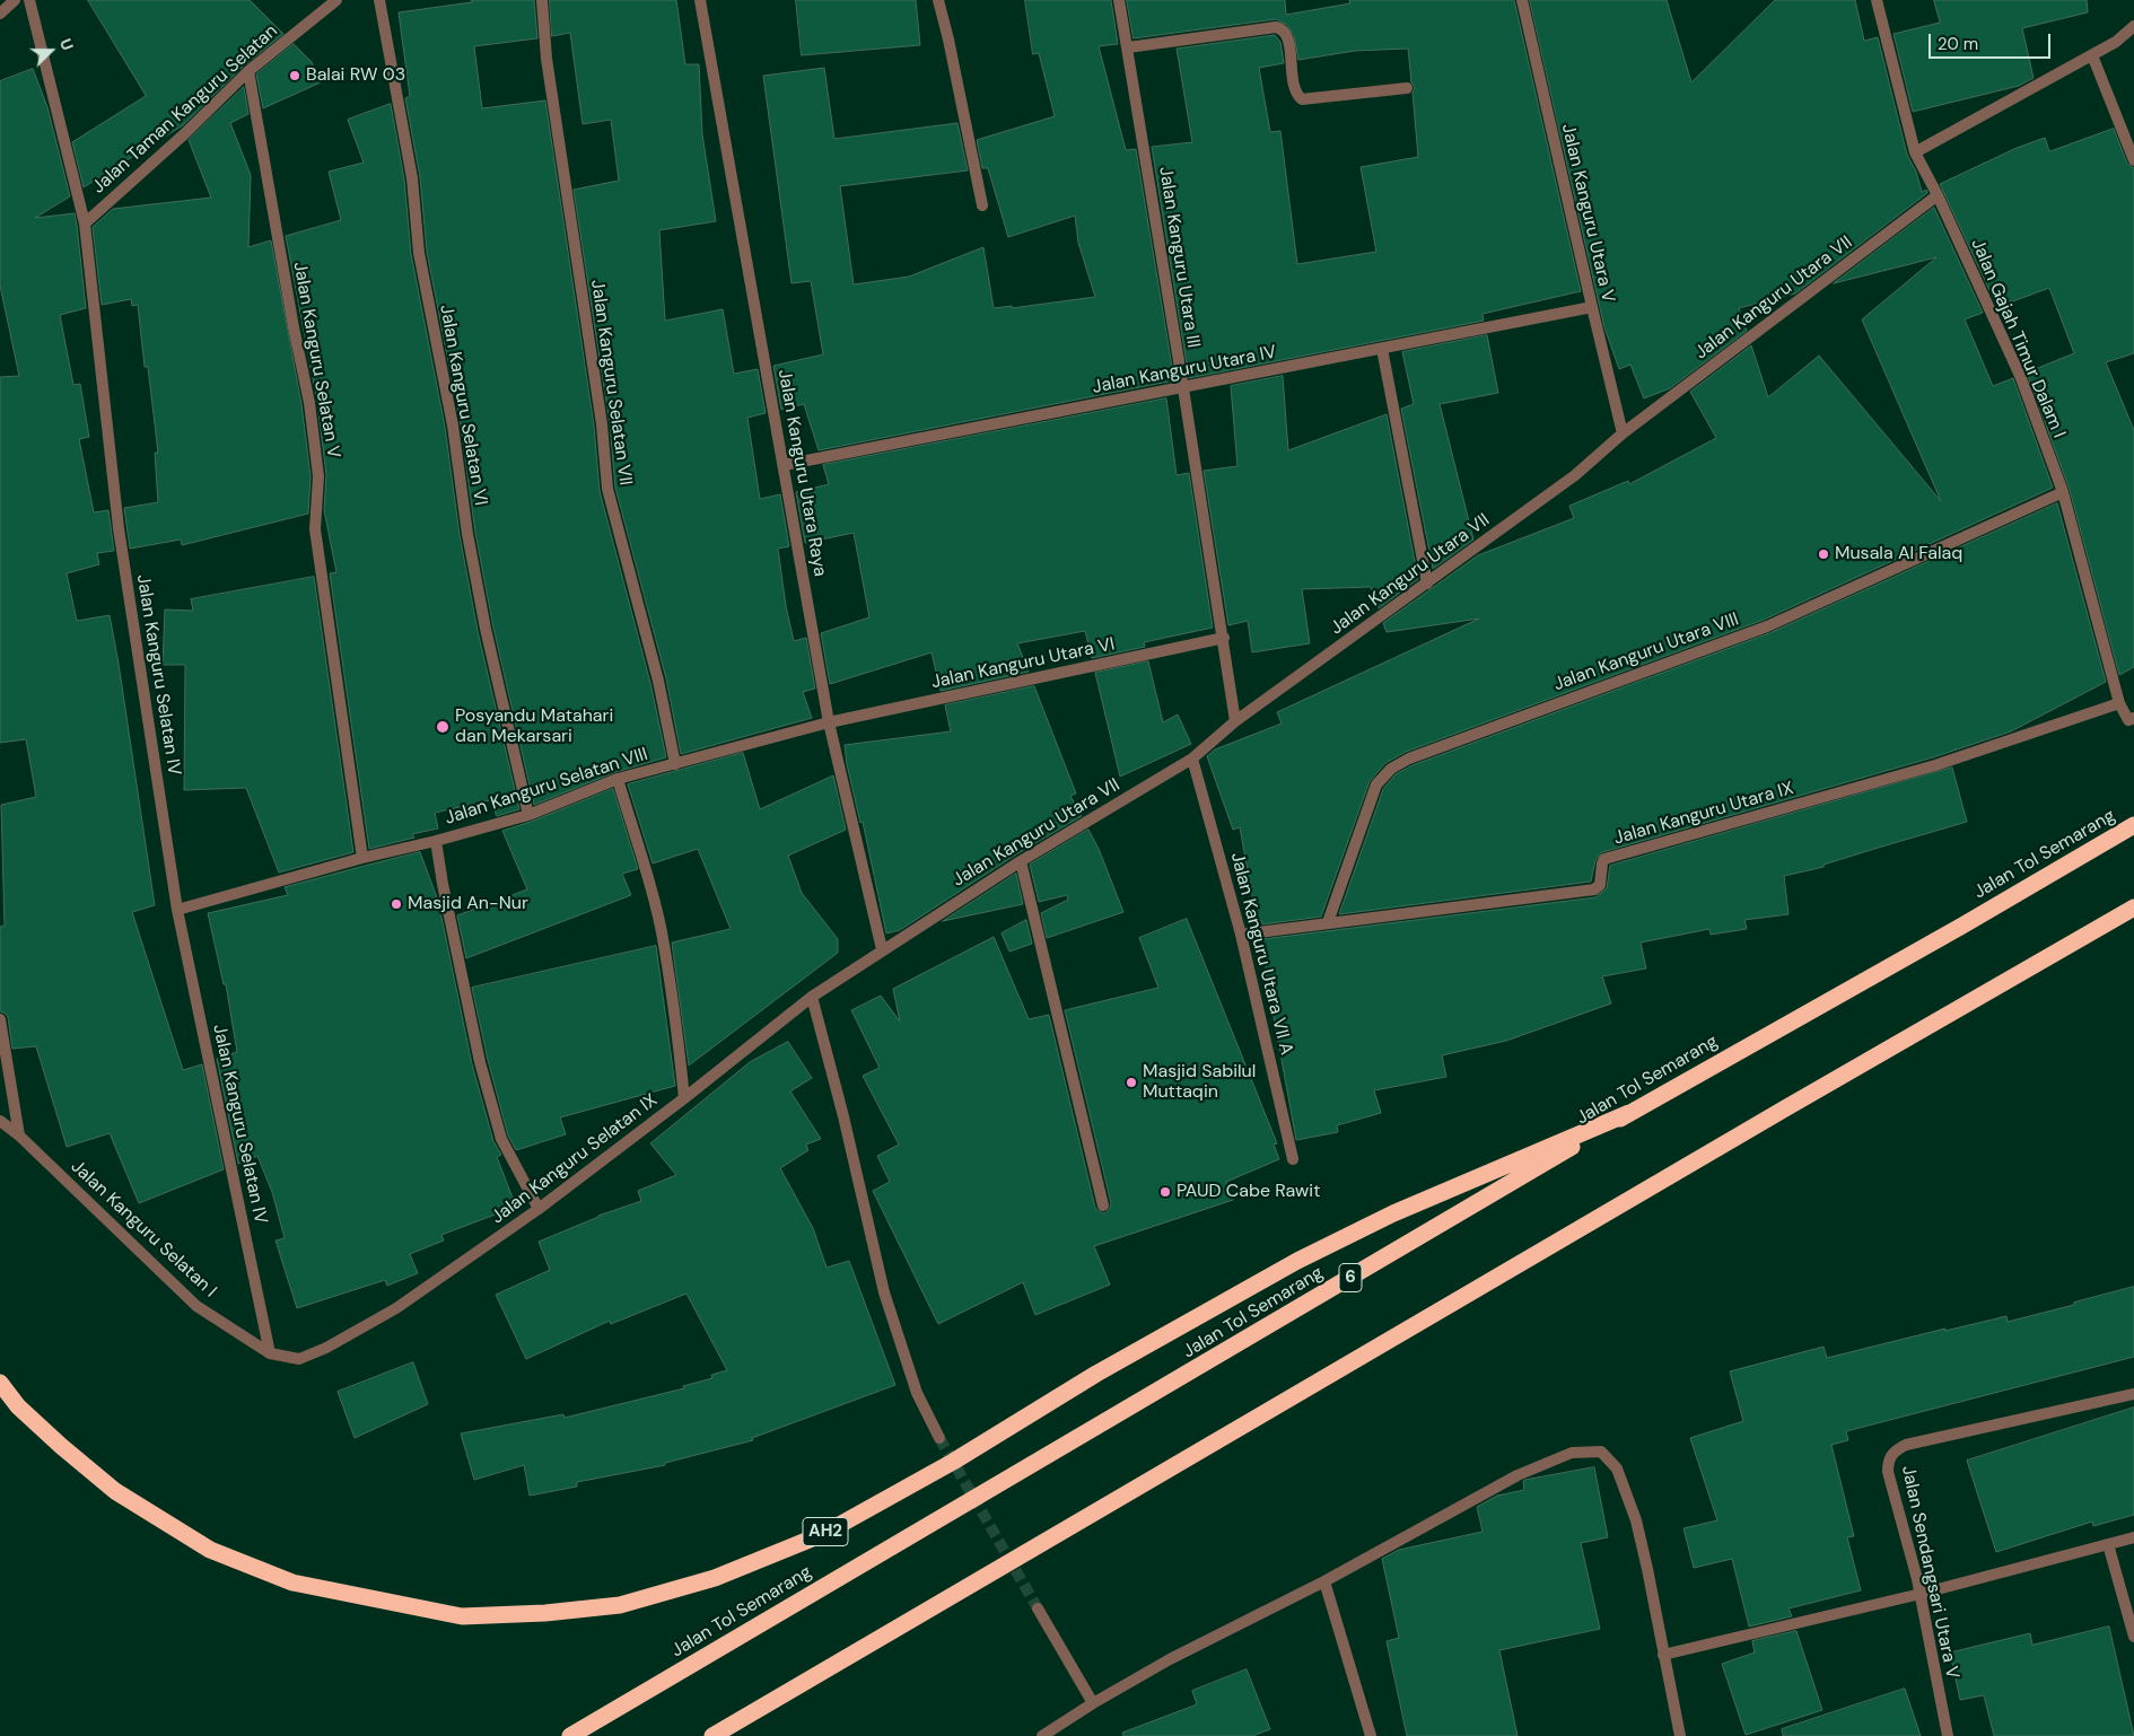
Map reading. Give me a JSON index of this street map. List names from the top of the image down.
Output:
{
  "streets": {
    "highway": ["Jalan Tol Semarang", "6", "AH2"],
    "street": [
      "Jalan Taman Kanguru Selatan",
      "Jalan Kanguru Utara V",
      "Jalan Kanguru Utara III",
      "Jalan Kanguru Utara VII",
      "Jalan Gajah Timur Dalam I",
      "Jalan Kanguru Selatan V",
      "Jalan Kanguru Utara IV",
      "Jalan Kanguru Selatan VII",
      "Jalan Kanguru Selatan VI",
      "Jalan Kanguru Utara Raya",
      "Jalan Kanguru Utara VIII",
      "Jalan Kanguru Utara VI",
      "Jalan Kanguru Selatan IV",
      "Jalan Kanguru Selatan VIII",
      "Jalan Kanguru Utara IX",
      "Jalan Kanguru Utara VII A",
      "Jalan Kanguru Selatan IX",
      "Jalan Kanguru Selatan I",
      "Jalan Sendangsari Utara V"
    ]
  },
  "crossings": [
    ["Jalan Taman Kanguru Selatan", "Jalan Kanguru Selatan V"],
    ["Jalan Taman Kanguru Selatan", "Jalan Kanguru Selatan IV"],
    ["Jalan Kanguru Utara V", "Jalan Kanguru Utara VII"],
    ["Jalan Kanguru Utara V", "Jalan Kanguru Utara IV"],
    ["Jalan Kanguru Utara III", "Jalan Kanguru Utara VII"],
    ["Jalan Kanguru Utara III", "Jalan Kanguru Utara IV"],
    ["Jalan Kanguru Utara III", "Jalan Kanguru Utara VI"],
    ["Jalan Kanguru Utara VII", "Jalan Gajah Timur Dalam I"],
    ["Jalan Kanguru Utara VII", "Jalan Kanguru Utara Raya"],
    ["Jalan Kanguru Utara VII", "Jalan Kanguru Utara VII A"],
    ["Jalan Kanguru Utara VII", "Jalan Kanguru Selatan IX"],
    ["Jalan Gajah Timur Dalam I", "Jalan Kanguru Utara VIII"],
    ["Jalan Gajah Timur Dalam I", "Jalan Kanguru Utara IX"],
    ["Jalan Kanguru Selatan V", "Jalan Kanguru Selatan VIII"],
    ["Jalan Kanguru Utara IV", "Jalan Kanguru Utara Raya"],
    ["Jalan Kanguru Selatan VII", "Jalan Kanguru Selatan VIII"],
    ["Jalan Kanguru Selatan VI", "Jalan Kanguru Selatan VIII"],
    ["Jalan Kanguru Utara Raya", "Jalan Kanguru Utara VI"],
    ["Jalan Kanguru Utara Raya", "Jalan Kanguru Selatan VIII"],
    ["Jalan Kanguru Utara Raya", "Jalan Kanguru Selatan IX"],
    ["Jalan Kanguru Utara VIII", "Jalan Kanguru Utara IX"],
    ["Jalan Kanguru Utara VI", "Jalan Kanguru Selatan VIII"],
    ["Jalan Kanguru Selatan IV", "Jalan Kanguru Selatan VIII"],
    ["Jalan Kanguru Selatan IV", "Jalan Kanguru Selatan IX"],
    ["Jalan Kanguru Selatan IV", "Jalan Kanguru Selatan I"],
    ["Jalan Kanguru Utara IX", "Jalan Kanguru Utara VII A"],
    ["Jalan Tol Semarang", "AH2"],
    ["Jalan Kanguru Selatan IX", "Jalan Kanguru Selatan I"]
  ],
  "places": [
    "Balai RW 03",
    "Musala Al Falaq",
    "Posyandu Matahari dan Mekarsari",
    "Masjid An-Nur",
    "Masjid Sabilul Muttaqin",
    "PAUD Cabe Rawit"
  ],
  "scale_bar": "20 m",
  "north": "right"
}
